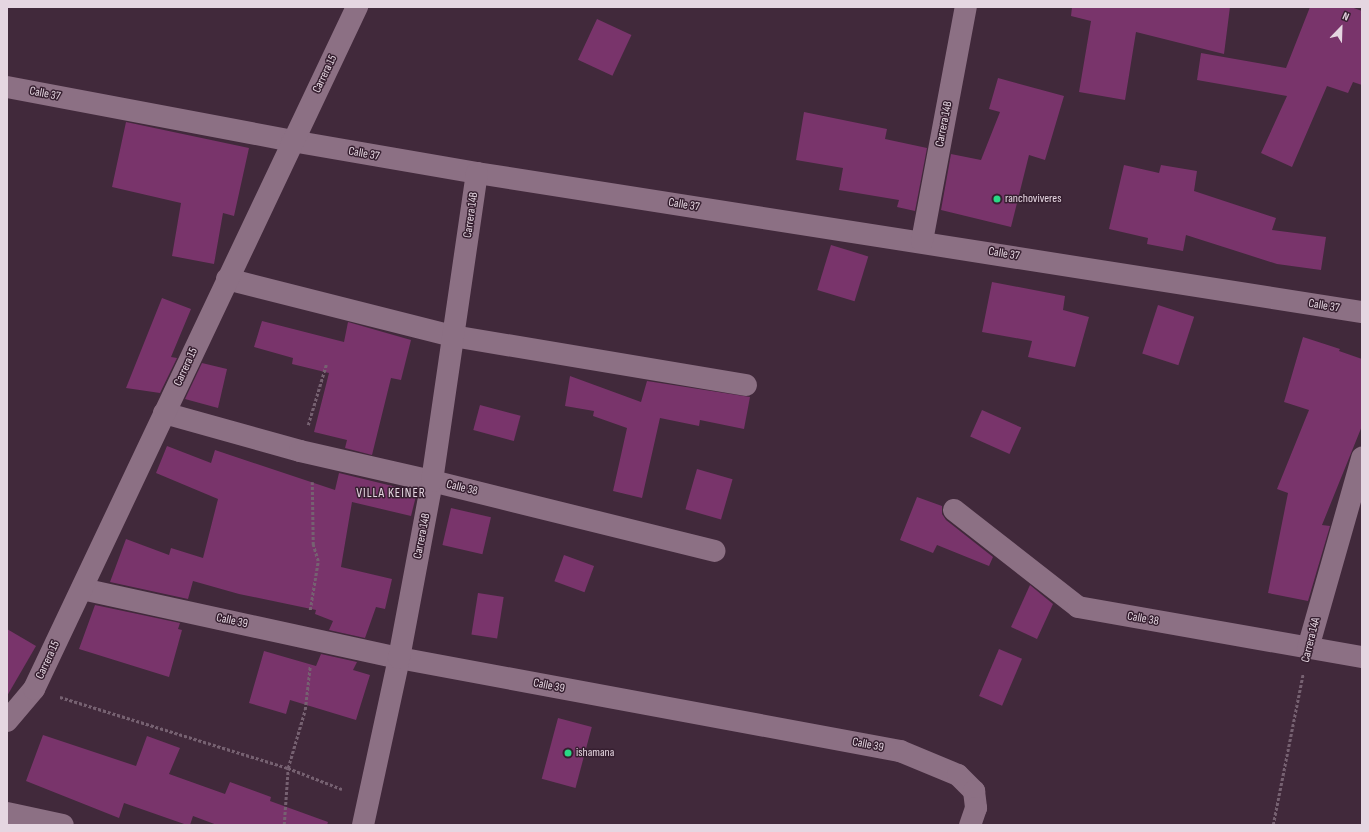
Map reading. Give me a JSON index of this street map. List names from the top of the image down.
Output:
{
  "streets": {
    "street": [
      "Carrera 15",
      "Calle 37",
      "Carrera 14B",
      "Calle 38",
      "Calle 39",
      "Carrera 14A"
    ]
  },
  "crossings": [
    ["Carrera 15", "Calle 37"],
    ["Carrera 15", "Calle 38"],
    ["Carrera 15", "Calle 39"],
    ["Calle 37", "Carrera 14B"],
    ["Carrera 14B", "Calle 38"],
    ["Carrera 14B", "Calle 39"],
    ["Calle 38", "Carrera 14A"]
  ],
  "districts": ["VILLA KEINER"],
  "places": ["ranchoviveres", "ishamana"],
  "north": "top right"
}
